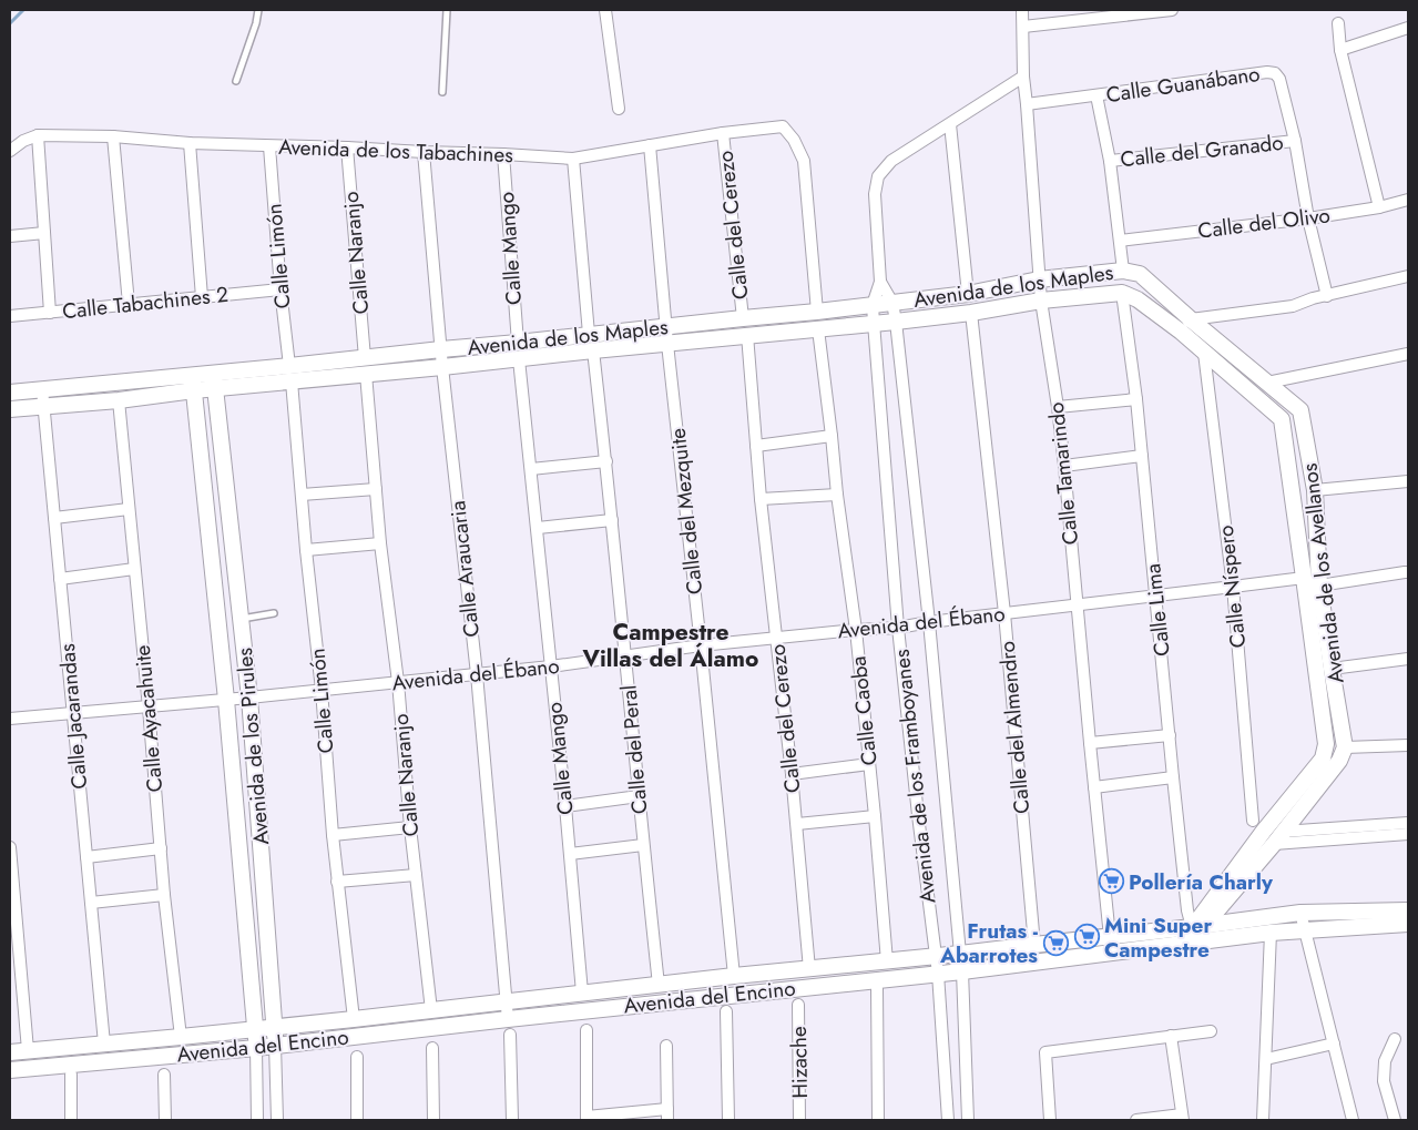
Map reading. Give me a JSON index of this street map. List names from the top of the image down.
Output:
{
  "streets": {
    "street": [
      "Calle Guanábano",
      "Avenida de los Tabachines",
      "Calle del Granado",
      "Calle del Olivo",
      "Calle del Cerezo",
      "Calle Mango",
      "Calle Naranjo",
      "Calle Limón",
      "Avenida de los Maples",
      "Calle Tabachines 2",
      "Calle Tamarindo",
      "Calle del Mezquite",
      "Calle Araucaria",
      "Avenida de los Avellanos",
      "Calle Níspero",
      "Calle Lima",
      "Avenida del Ébano",
      "Calle Caoba",
      "Calle Jacarandas",
      "Calle Ayacahuite",
      "Calle del Almendro",
      "Avenida de los Pirules",
      "Calle del Peral",
      "Avenida de los Framboyanes",
      "Avenida del Encino",
      "Hizache"
    ]
  },
  "crossings": [
    ["Calle Guanábano", "Calle del Granado"],
    ["Calle Guanábano", "Calle del Olivo"],
    ["Calle Guanábano", "Calle Tamarindo"],
    ["Avenida de los Tabachines", "Calle del Cerezo"],
    ["Avenida de los Tabachines", "Calle Mango"],
    ["Avenida de los Tabachines", "Calle Naranjo"],
    ["Avenida de los Tabachines", "Calle Limón"],
    ["Avenida de los Tabachines", "Avenida de los Maples"],
    ["Avenida de los Tabachines", "Calle del Mezquite"],
    ["Avenida de los Tabachines", "Calle Araucaria"],
    ["Calle del Cerezo", "Avenida de los Maples"],
    ["Calle del Cerezo", "Avenida del Ébano"],
    ["Calle del Cerezo", "Avenida del Encino"],
    ["Calle Mango", "Avenida de los Maples"],
    ["Calle Mango", "Avenida del Ébano"],
    ["Calle Mango", "Avenida del Encino"],
    ["Calle Naranjo", "Avenida de los Maples"],
    ["Calle Naranjo", "Avenida del Ébano"],
    ["Calle Naranjo", "Avenida del Encino"],
    ["Calle Limón", "Avenida de los Maples"],
    ["Calle Limón", "Calle Tabachines 2"],
    ["Calle Limón", "Avenida del Ébano"],
    ["Calle Limón", "Avenida del Encino"],
    ["Avenida de los Maples", "Calle Tamarindo"],
    ["Avenida de los Maples", "Calle del Mezquite"],
    ["Avenida de los Maples", "Calle Araucaria"],
    ["Avenida de los Maples", "Avenida de los Avellanos"],
    ["Avenida de los Maples", "Calle Lima"],
    ["Avenida de los Maples", "Calle Caoba"],
    ["Avenida de los Maples", "Calle Jacarandas"],
    ["Avenida de los Maples", "Calle Ayacahuite"],
    ["Avenida de los Maples", "Calle del Almendro"],
    ["Avenida de los Maples", "Avenida de los Pirules"],
    ["Avenida de los Maples", "Calle del Peral"],
    ["Avenida de los Maples", "Avenida de los Framboyanes"],
    ["Calle Tamarindo", "Avenida del Ébano"],
    ["Calle Tamarindo", "Avenida de los Framboyanes"],
    ["Calle Tamarindo", "Avenida del Encino"],
    ["Calle del Mezquite", "Avenida del Ébano"],
    ["Calle del Mezquite", "Avenida del Encino"],
    ["Calle Araucaria", "Avenida del Ébano"],
    ["Calle Araucaria", "Avenida del Encino"],
    ["Avenida de los Avellanos", "Calle Níspero"],
    ["Avenida de los Avellanos", "Calle Lima"],
    ["Avenida de los Avellanos", "Avenida del Ébano"],
    ["Avenida de los Avellanos", "Avenida del Encino"],
    ["Calle Níspero", "Avenida del Ébano"],
    ["Calle Lima", "Avenida del Ébano"],
    ["Calle Lima", "Avenida del Encino"],
    ["Avenida del Ébano", "Calle Caoba"],
    ["Avenida del Ébano", "Calle Jacarandas"],
    ["Avenida del Ébano", "Calle Ayacahuite"],
    ["Avenida del Ébano", "Calle del Almendro"],
    ["Avenida del Ébano", "Avenida de los Pirules"],
    ["Avenida del Ébano", "Calle del Peral"],
    ["Avenida del Ébano", "Avenida de los Framboyanes"],
    ["Calle Caoba", "Avenida del Encino"],
    ["Calle Jacarandas", "Avenida del Encino"],
    ["Calle Ayacahuite", "Avenida del Encino"],
    ["Calle del Almendro", "Avenida del Encino"],
    ["Avenida de los Pirules", "Avenida del Encino"],
    ["Calle del Peral", "Avenida del Encino"],
    ["Avenida de los Framboyanes", "Avenida del Encino"]
  ],
  "districts": ["Campestre Villas del Álamo"],
  "places": {
    "supermarket": ["Pollería Charly", "Mini Super Campestre", "Frutas - Abarrotes"]
  }
}
